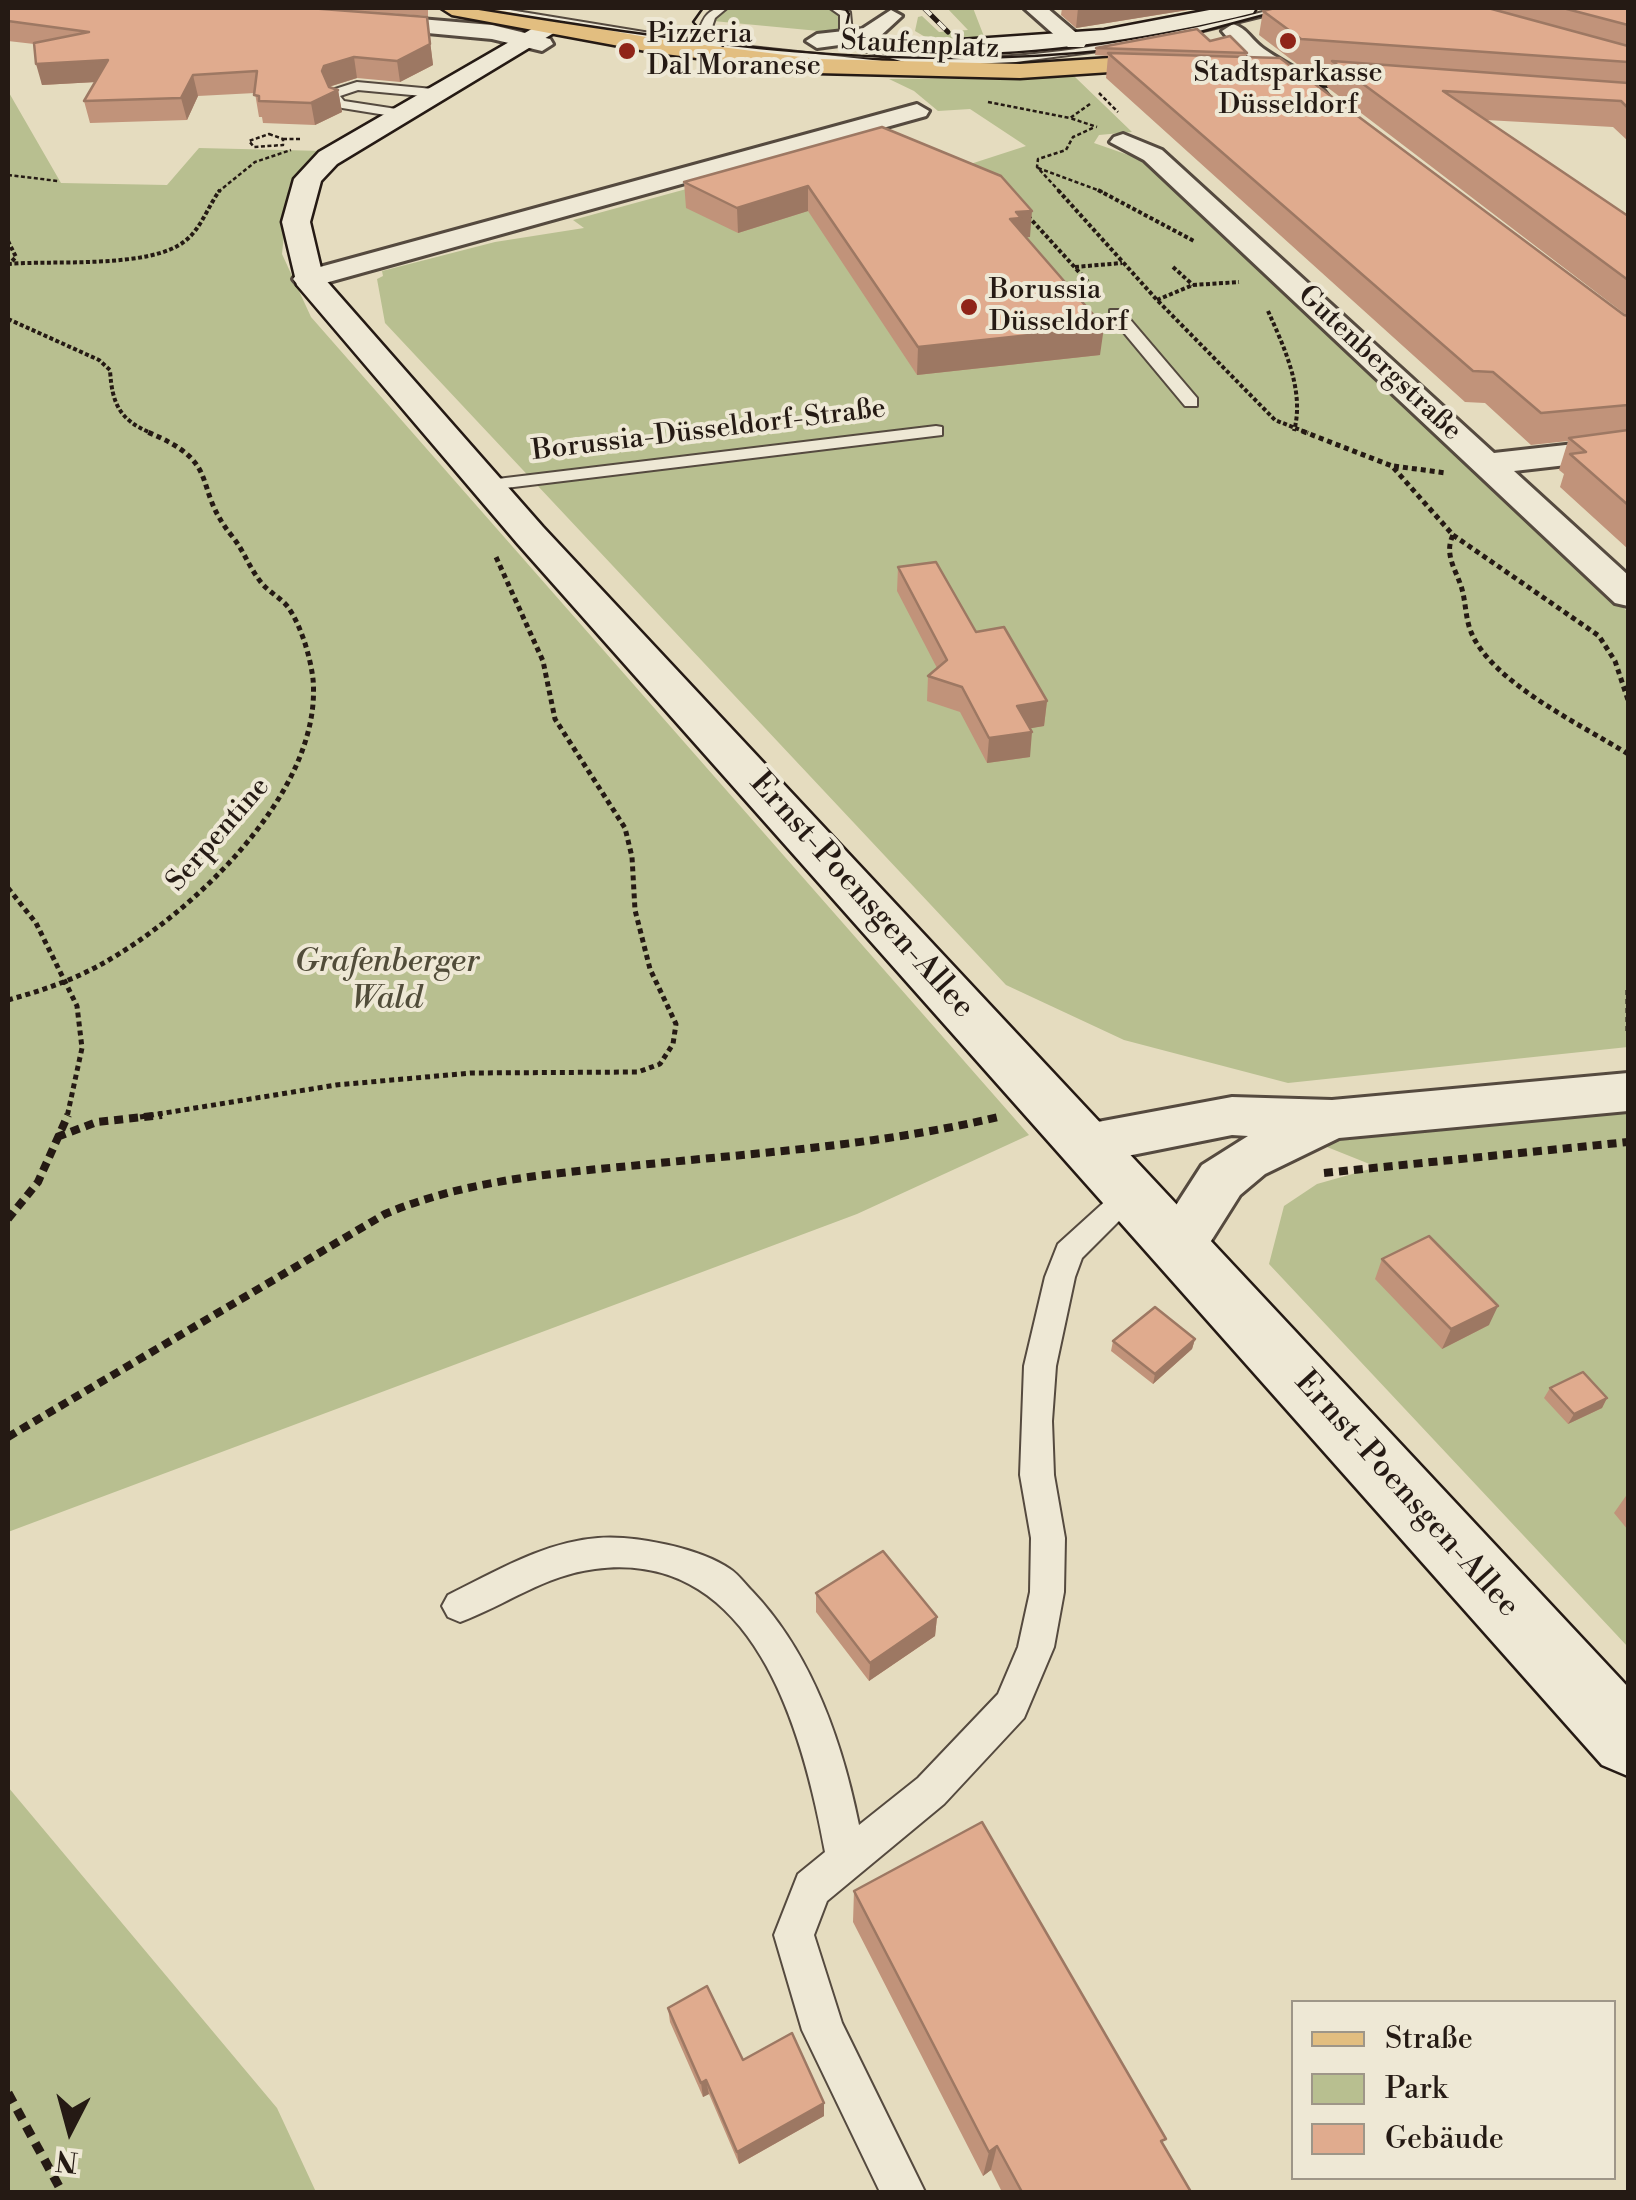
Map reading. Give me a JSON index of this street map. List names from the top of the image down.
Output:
{
  "streets": {
    "main road": ["Staufenplatz"],
    "street": ["Gutenbergstraße", "Ernst-Poensgen-Allee"],
    "lane": ["Borussia-Düsseldorf-Straße"],
    "path": ["Serpentine"]
  },
  "crossings": [
    ["Staufenplatz", "Ernst-Poensgen-Allee"],
    ["Borussia-Düsseldorf-Straße", "Ernst-Poensgen-Allee"]
  ],
  "parks": ["Grafenberger Wald"],
  "places": ["Stadtsparkasse Düsseldorf", "Pizzeria Dal Moranese", "Borussia Düsseldorf"],
  "legend": ["Straße", "Park", "Gebäude"],
  "north": "bottom"
}
